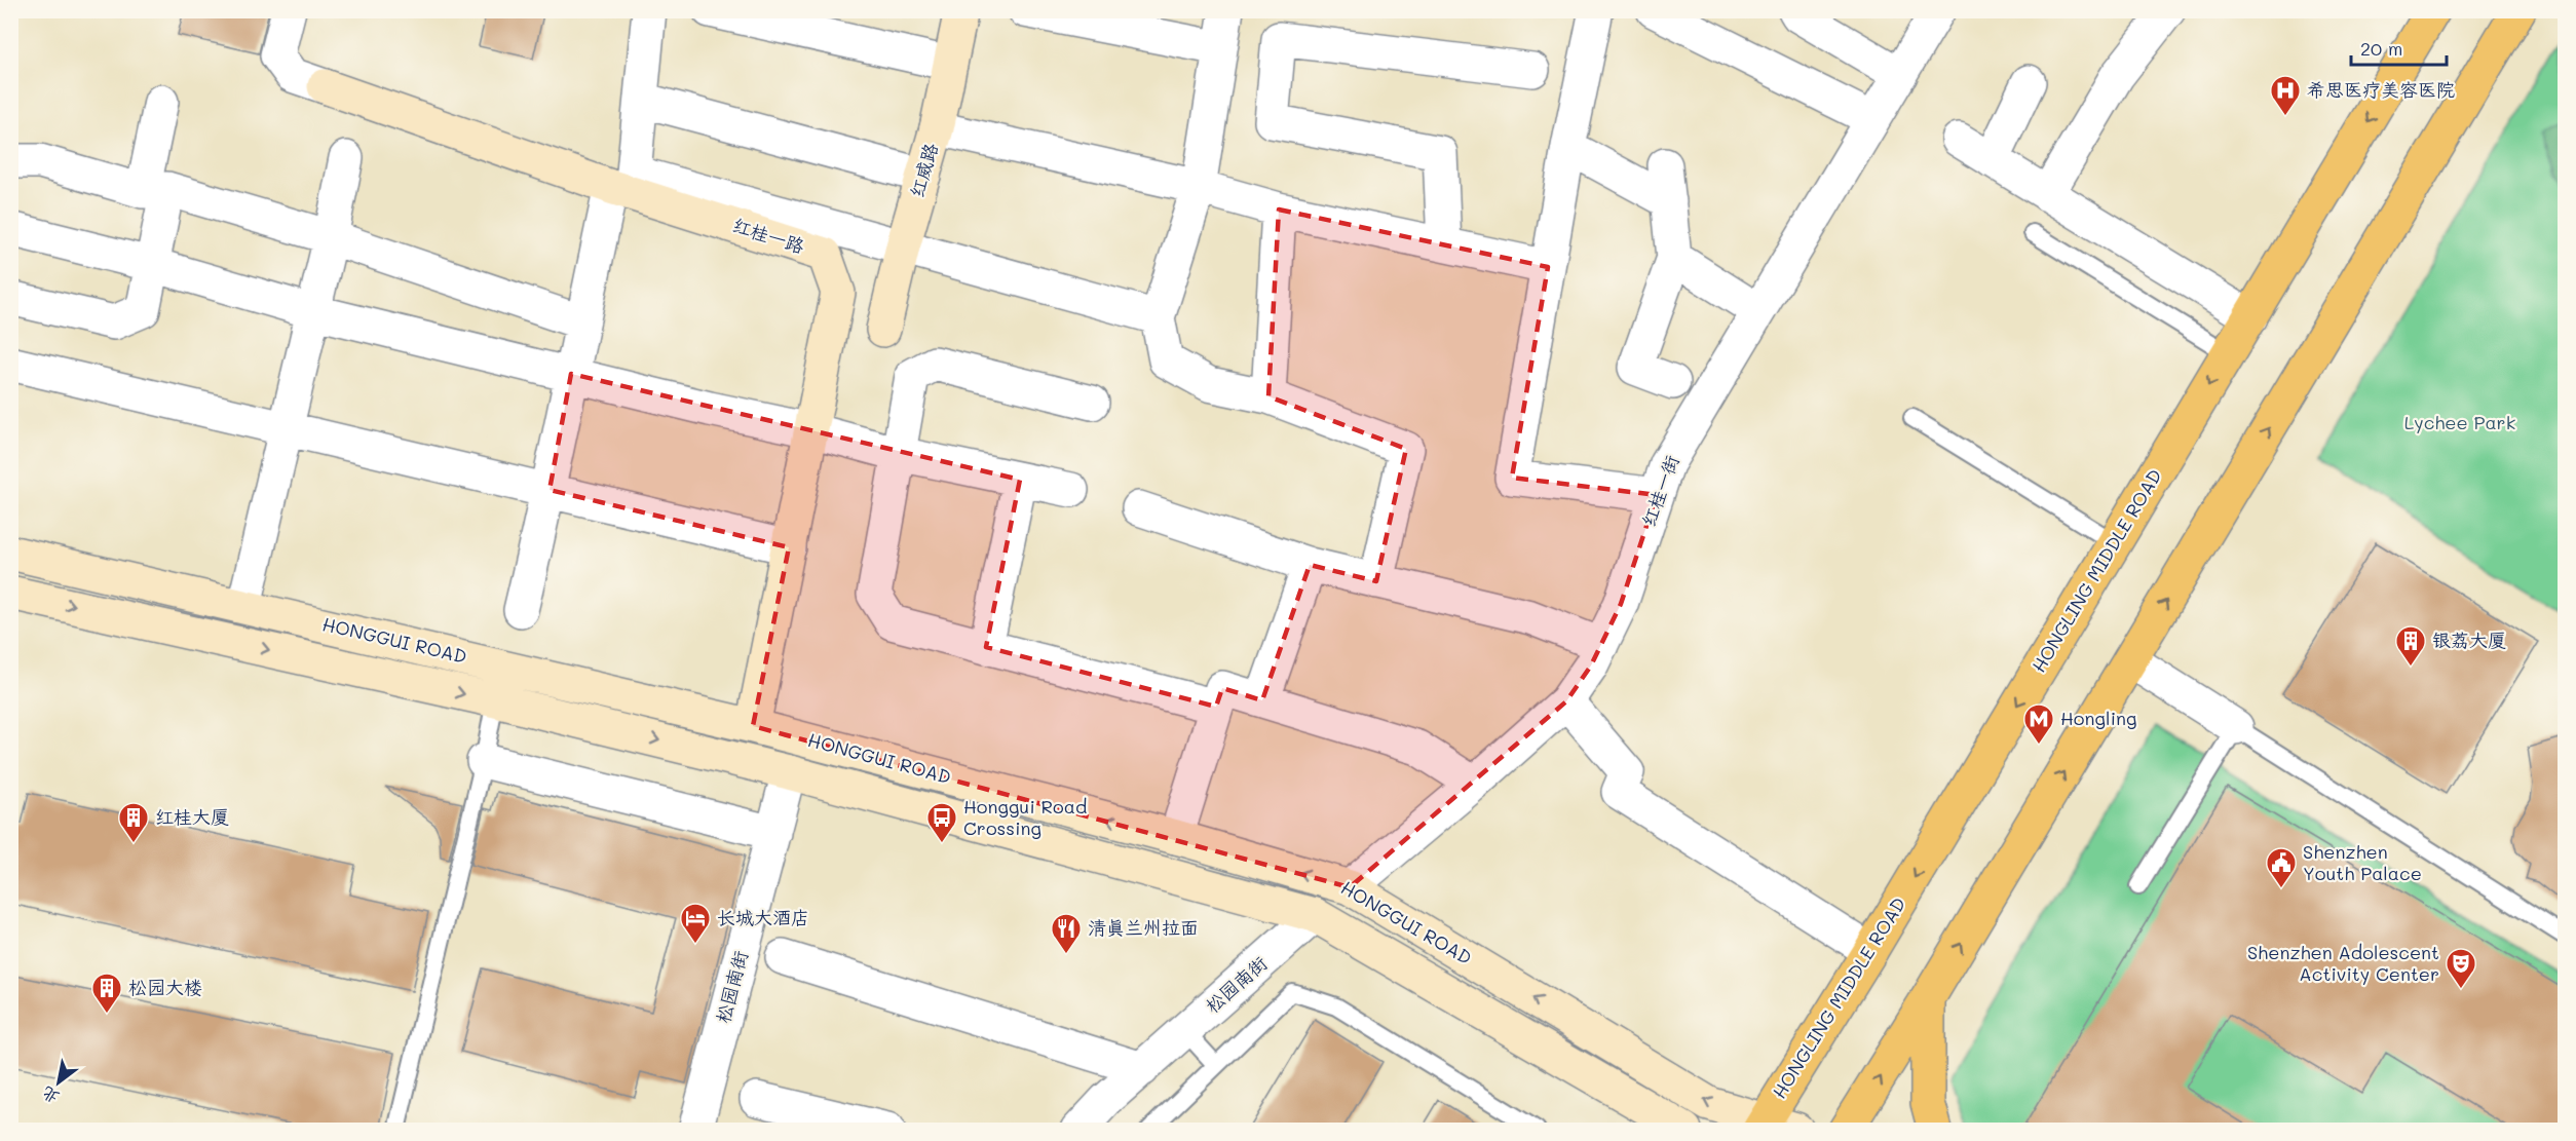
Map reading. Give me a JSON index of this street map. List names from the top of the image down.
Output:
{
  "streets": {
    "main road": [
      "红威路",
      "红桂一路",
      "HONGLING MIDDLE ROAD",
      "HONGGUI ROAD"
    ],
    "street": ["红桂一街", "松园南街"]
  },
  "crossings": [
    ["红桂一路", "HONGGUI ROAD"],
    ["红桂一街", "HONGGUI ROAD"],
    ["HONGLING MIDDLE ROAD", "HONGGUI ROAD"],
    ["HONGGUI ROAD", "松园南街"]
  ],
  "parks": ["Lychee Park"],
  "places": {
    "hospital": ["希思医疗美容医院"],
    "building": ["银荔大厦", "红桂大厦", "松园大楼"],
    "metro station": ["Hongling"],
    "bus stop": ["Honggui Road Crossing"],
    "public building": ["Shenzhen Youth Palace"],
    "hotel": ["长城大酒店"],
    "restaurant": ["清真兰州拉面"],
    "theatre": ["Shenzhen Adolescent Activity Center"]
  },
  "scale_bar": "20 m",
  "north": "bottom left"
}
